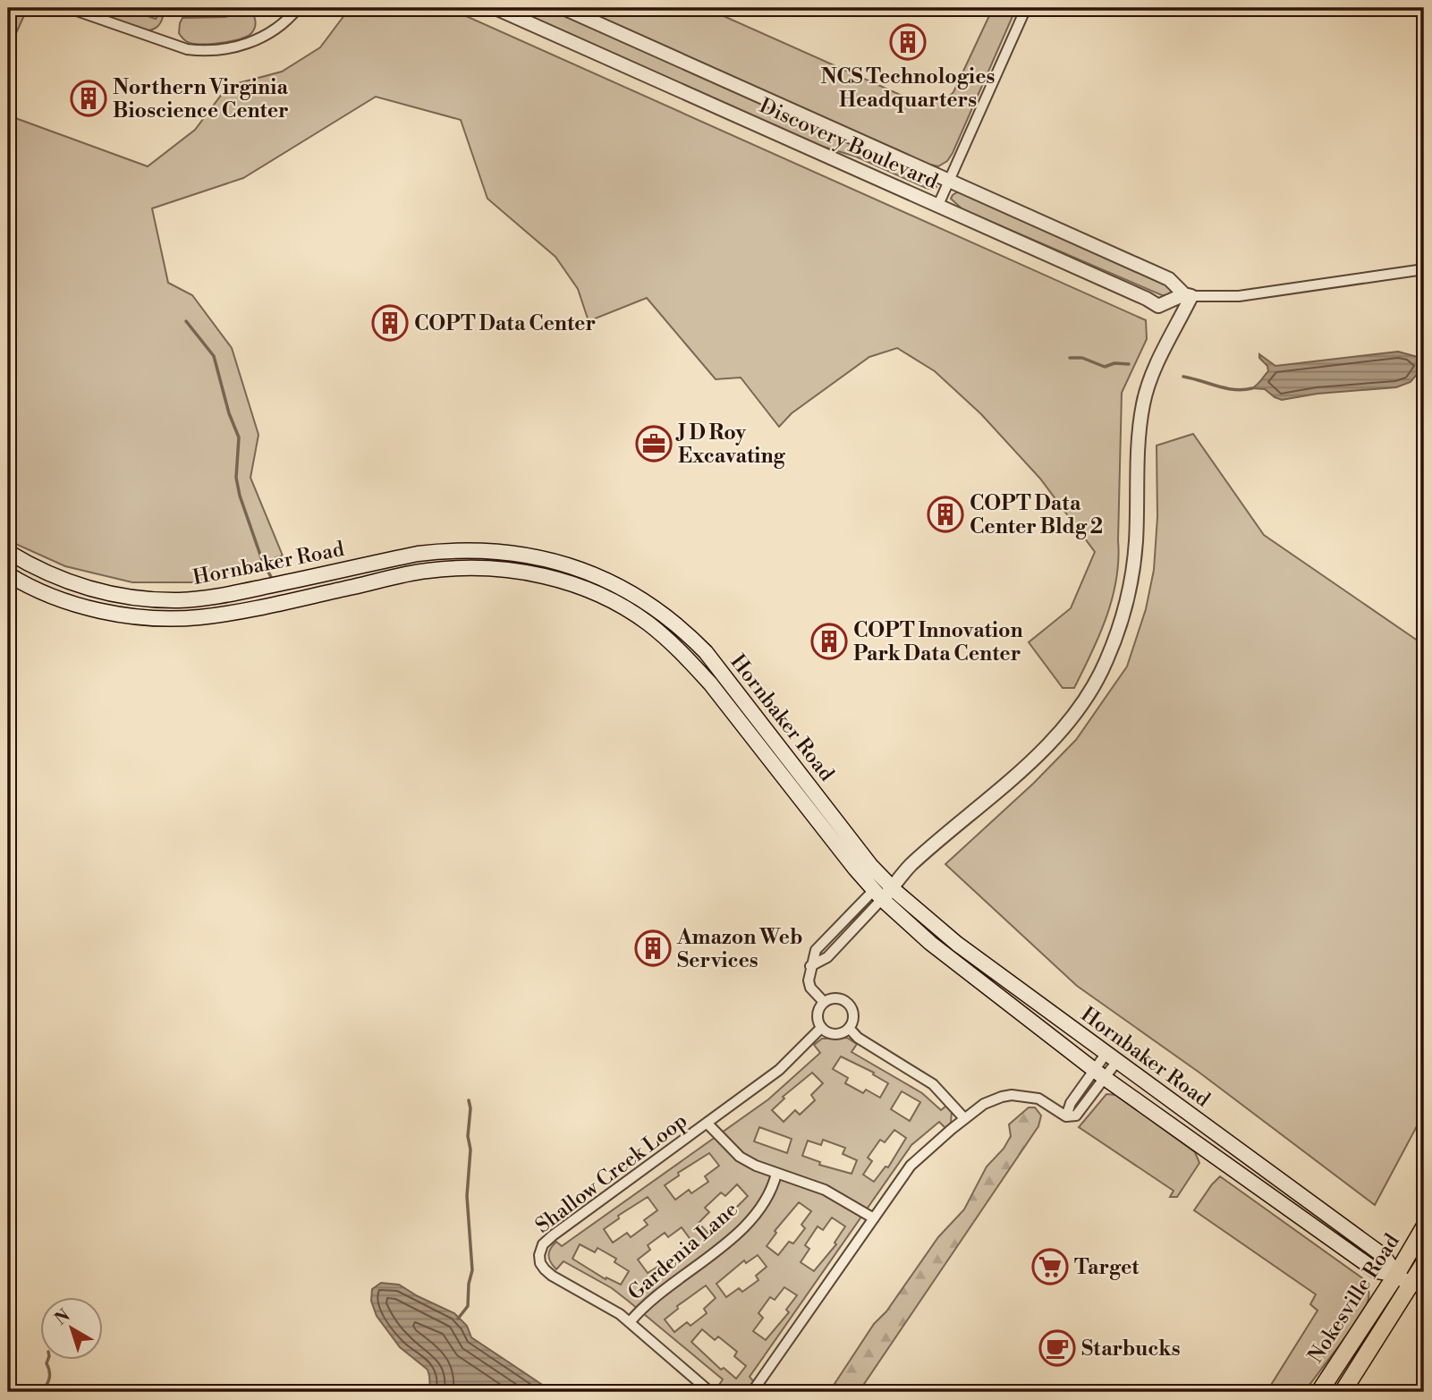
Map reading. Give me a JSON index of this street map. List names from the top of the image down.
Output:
{
  "streets": {
    "highway": ["Nokesville Road"],
    "main road": ["Hornbaker Road"],
    "street": ["Discovery Boulevard", "Shallow Creek Loop", "Gardenia Lane"]
  },
  "crossings": [
    ["Hornbaker Road", "Nokesville Road"],
    ["Shallow Creek Loop", "Gardenia Lane"]
  ],
  "places": {
    "building": [
      "NCS Technologies Headquarters",
      "Northern Virginia Bioscience Center",
      "COPT Data Center",
      "COPT Data Center Bldg 2",
      "COPT Innovation Park Data Center",
      "Amazon Web Services"
    ],
    "office": ["J D Roy Excavating"],
    "supermarket": ["Target"],
    "cafe": ["Starbucks"]
  },
  "north": "top left"
}
